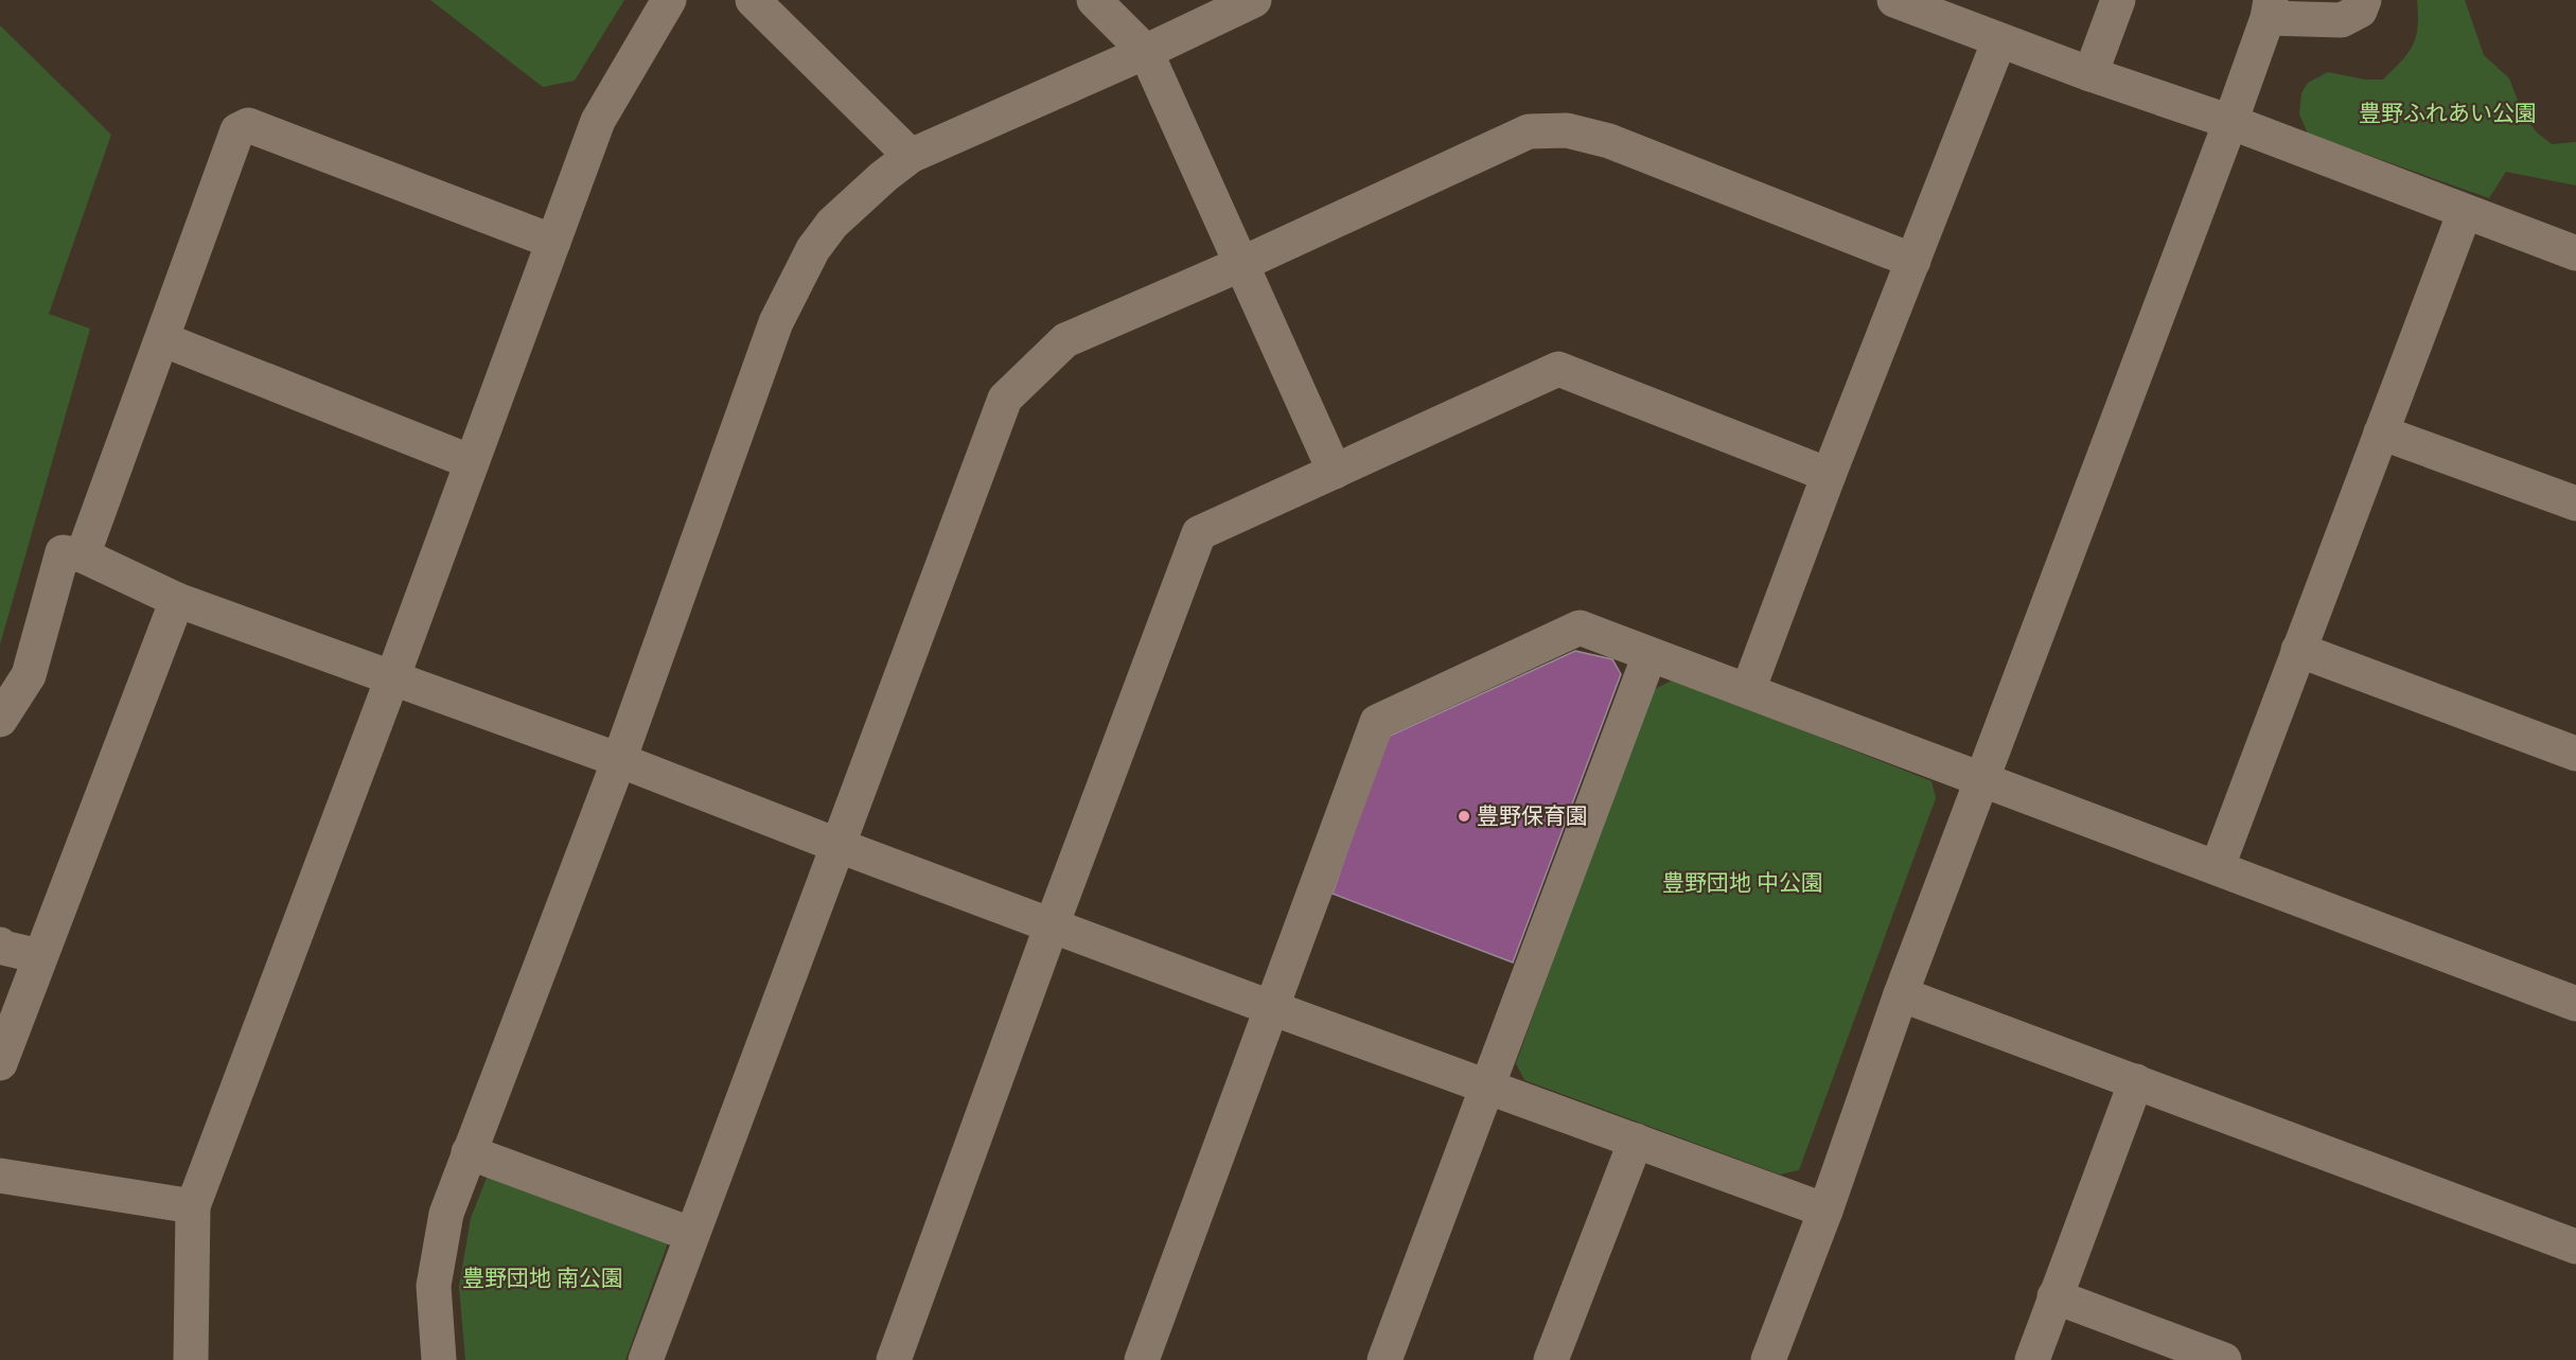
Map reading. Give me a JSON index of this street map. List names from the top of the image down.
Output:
{
  "parks": ["豊野ふれあい公園", "豊野団地 中公園", "豊野団地 南公園"],
  "places": ["豊野保育園"]
}
